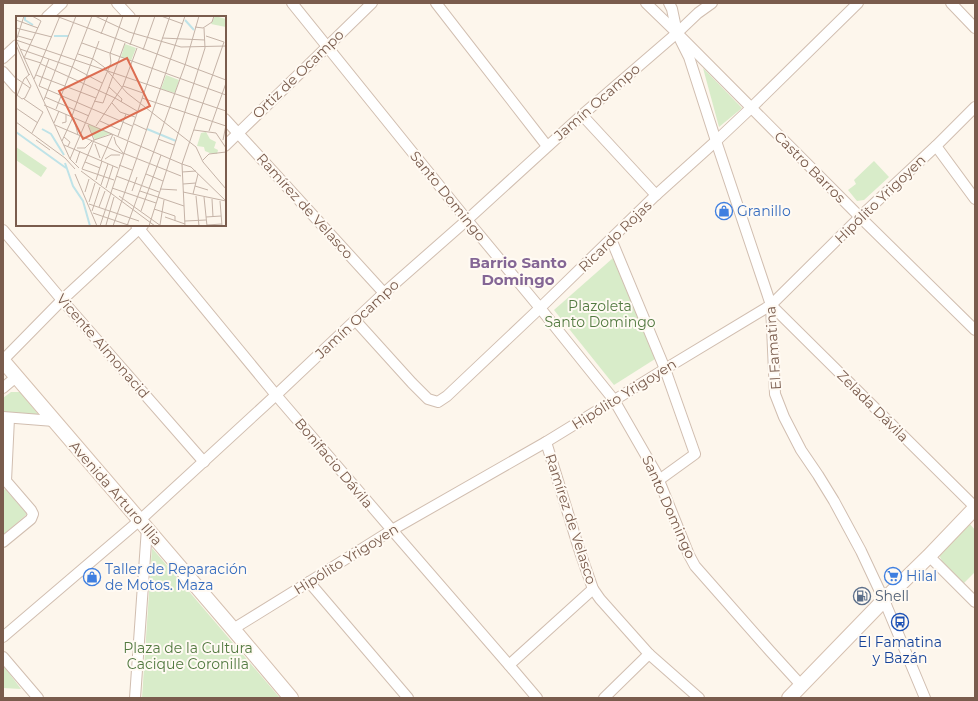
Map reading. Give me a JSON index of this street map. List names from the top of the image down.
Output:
{
  "streets": {
    "main road": ["Avenida Arturo Illia"],
    "street": [
      "Ortiz de Ocampo",
      "Jamín Ocampo",
      "Castro Barros",
      "Santo Domingo",
      "Hipólito Yrigoyen",
      "Ramírez de Velasco",
      "Ricardo Rojas",
      "Vicente Almonacid",
      "El Famatina",
      "Zelada Dávila",
      "Bonifacio Dávila"
    ]
  },
  "crossings": [
    ["Ortiz de Ocampo", "Santo Domingo"],
    ["Ortiz de Ocampo", "Ramírez de Velasco"],
    ["Jamín Ocampo", "Castro Barros"],
    ["Jamín Ocampo", "Santo Domingo"],
    ["Jamín Ocampo", "Ramírez de Velasco"],
    ["Jamín Ocampo", "Ricardo Rojas"],
    ["Jamín Ocampo", "Vicente Almonacid"],
    ["Jamín Ocampo", "El Famatina"],
    ["Jamín Ocampo", "Bonifacio Dávila"],
    ["Jamín Ocampo", "Avenida Arturo Illia"],
    ["Castro Barros", "Hipólito Yrigoyen"],
    ["Castro Barros", "Ricardo Rojas"],
    ["Castro Barros", "El Famatina"],
    ["Santo Domingo", "Hipólito Yrigoyen"],
    ["Santo Domingo", "Ricardo Rojas"],
    ["Hipólito Yrigoyen", "Ramírez de Velasco"],
    ["Hipólito Yrigoyen", "El Famatina"],
    ["Hipólito Yrigoyen", "Zelada Dávila"],
    ["Hipólito Yrigoyen", "Bonifacio Dávila"],
    ["Hipólito Yrigoyen", "Avenida Arturo Illia"],
    ["Ricardo Rojas", "El Famatina"],
    ["El Famatina", "Zelada Dávila"]
  ],
  "districts": ["Barrio Santo Domingo"],
  "parks": ["Plazoleta Santo Domingo", "Plaza de la Cultura Cacique Coronilla"],
  "places": {
    "shop": ["Granillo", "Taller de Reparación de Motos. Maza"],
    "supermarket": ["Hilal"],
    "fuel station": ["Shell"],
    "bus stop": ["El Famatina y Bazán"]
  }
}
